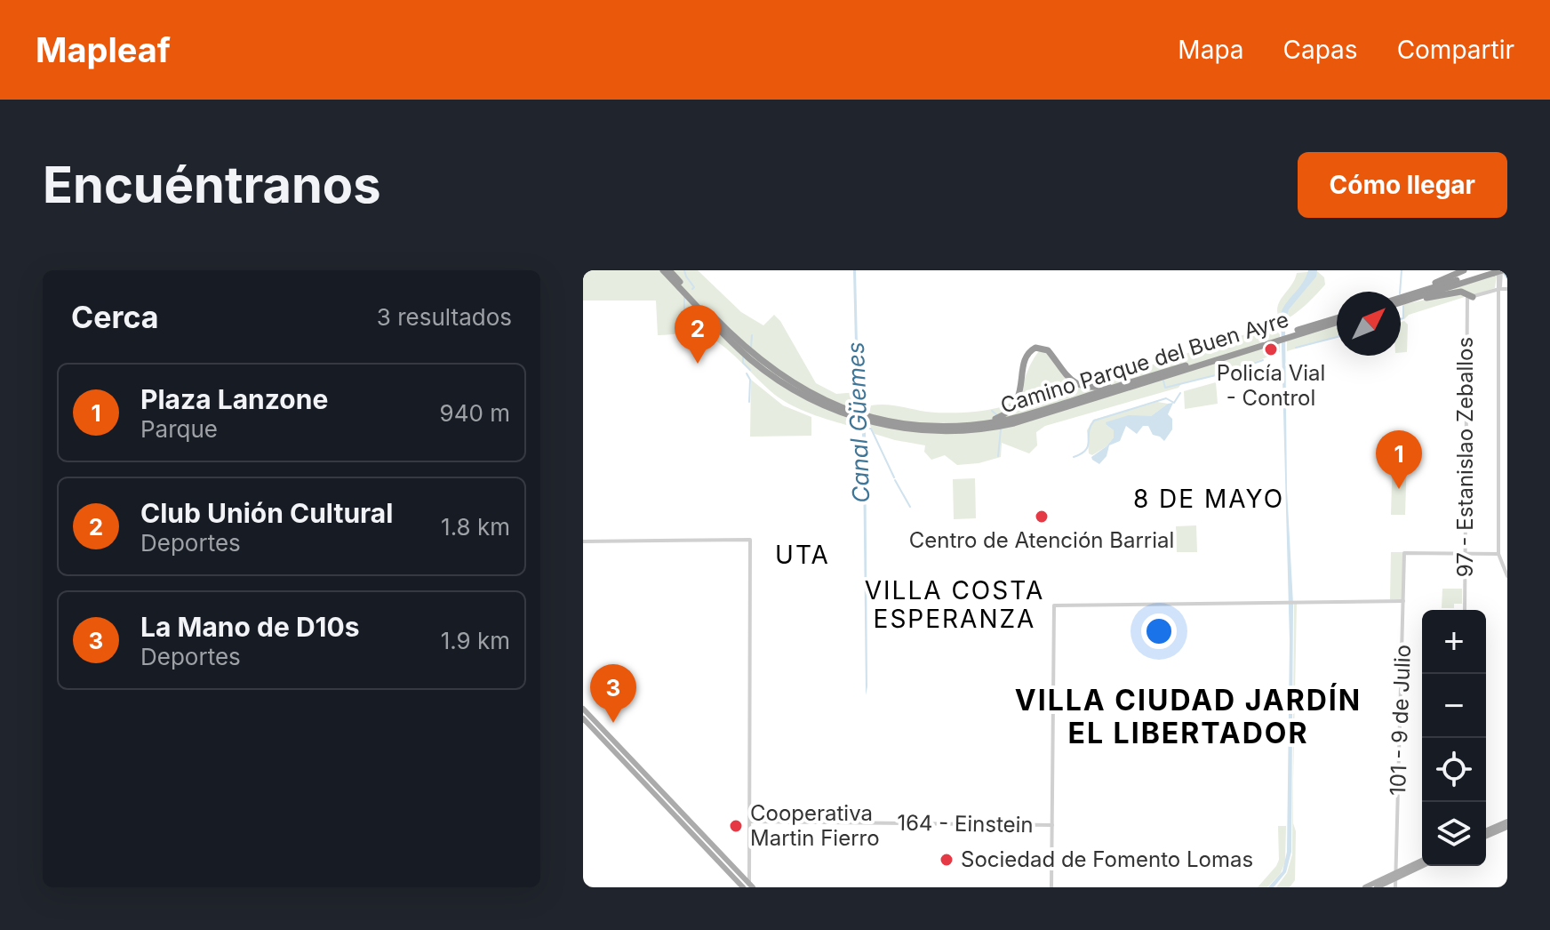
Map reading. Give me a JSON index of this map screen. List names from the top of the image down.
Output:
{
  "streets": {
    "highway": ["Camino Parque del Buen Ayre"],
    "street": ["97 - Estanislao Zeballos", "101 - 9 de Julio", "164 - Einstein"]
  },
  "crossings": [
    ["97 - Estanislao Zeballos", "101 - 9 de Julio"]
  ],
  "districts": [
    "8 DE MAYO",
    "UTA",
    "VILLA COSTA ESPERANZA",
    "VILLA CIUDAD JARDÍN EL LIBERTADOR"
  ],
  "water": ["Canal Güemes"],
  "places": [
    "Policía Vial - Control",
    "Centro de Atención Barrial",
    "Cooperativa Martin Fierro",
    "Sociedad de Fomento Lomas"
  ],
  "north": "top right",
  "page": {
    "header": "Mapleaf",
    "nav": ["Mapa", "Capas", "Compartir"],
    "buttons": "Cómo llegar",
    "title": "Encuéntranos",
    "heading": ["Cerca", "3 resultados"],
    "pins": ["2", "1", "3"],
    "list": [
      {
        "mark": "1",
        "name": "Plaza Lanzone",
        "note": "Parque",
        "value": "940 m"
      },
      {
        "mark": "2",
        "name": "Club Unión Cultural",
        "note": "Deportes",
        "value": "1.8 km"
      },
      {
        "mark": "3",
        "name": "La Mano de D10s",
        "note": "Deportes",
        "value": "1.9 km"
      }
    ],
    "map_buttons": ["+", "−"]
  }
}
